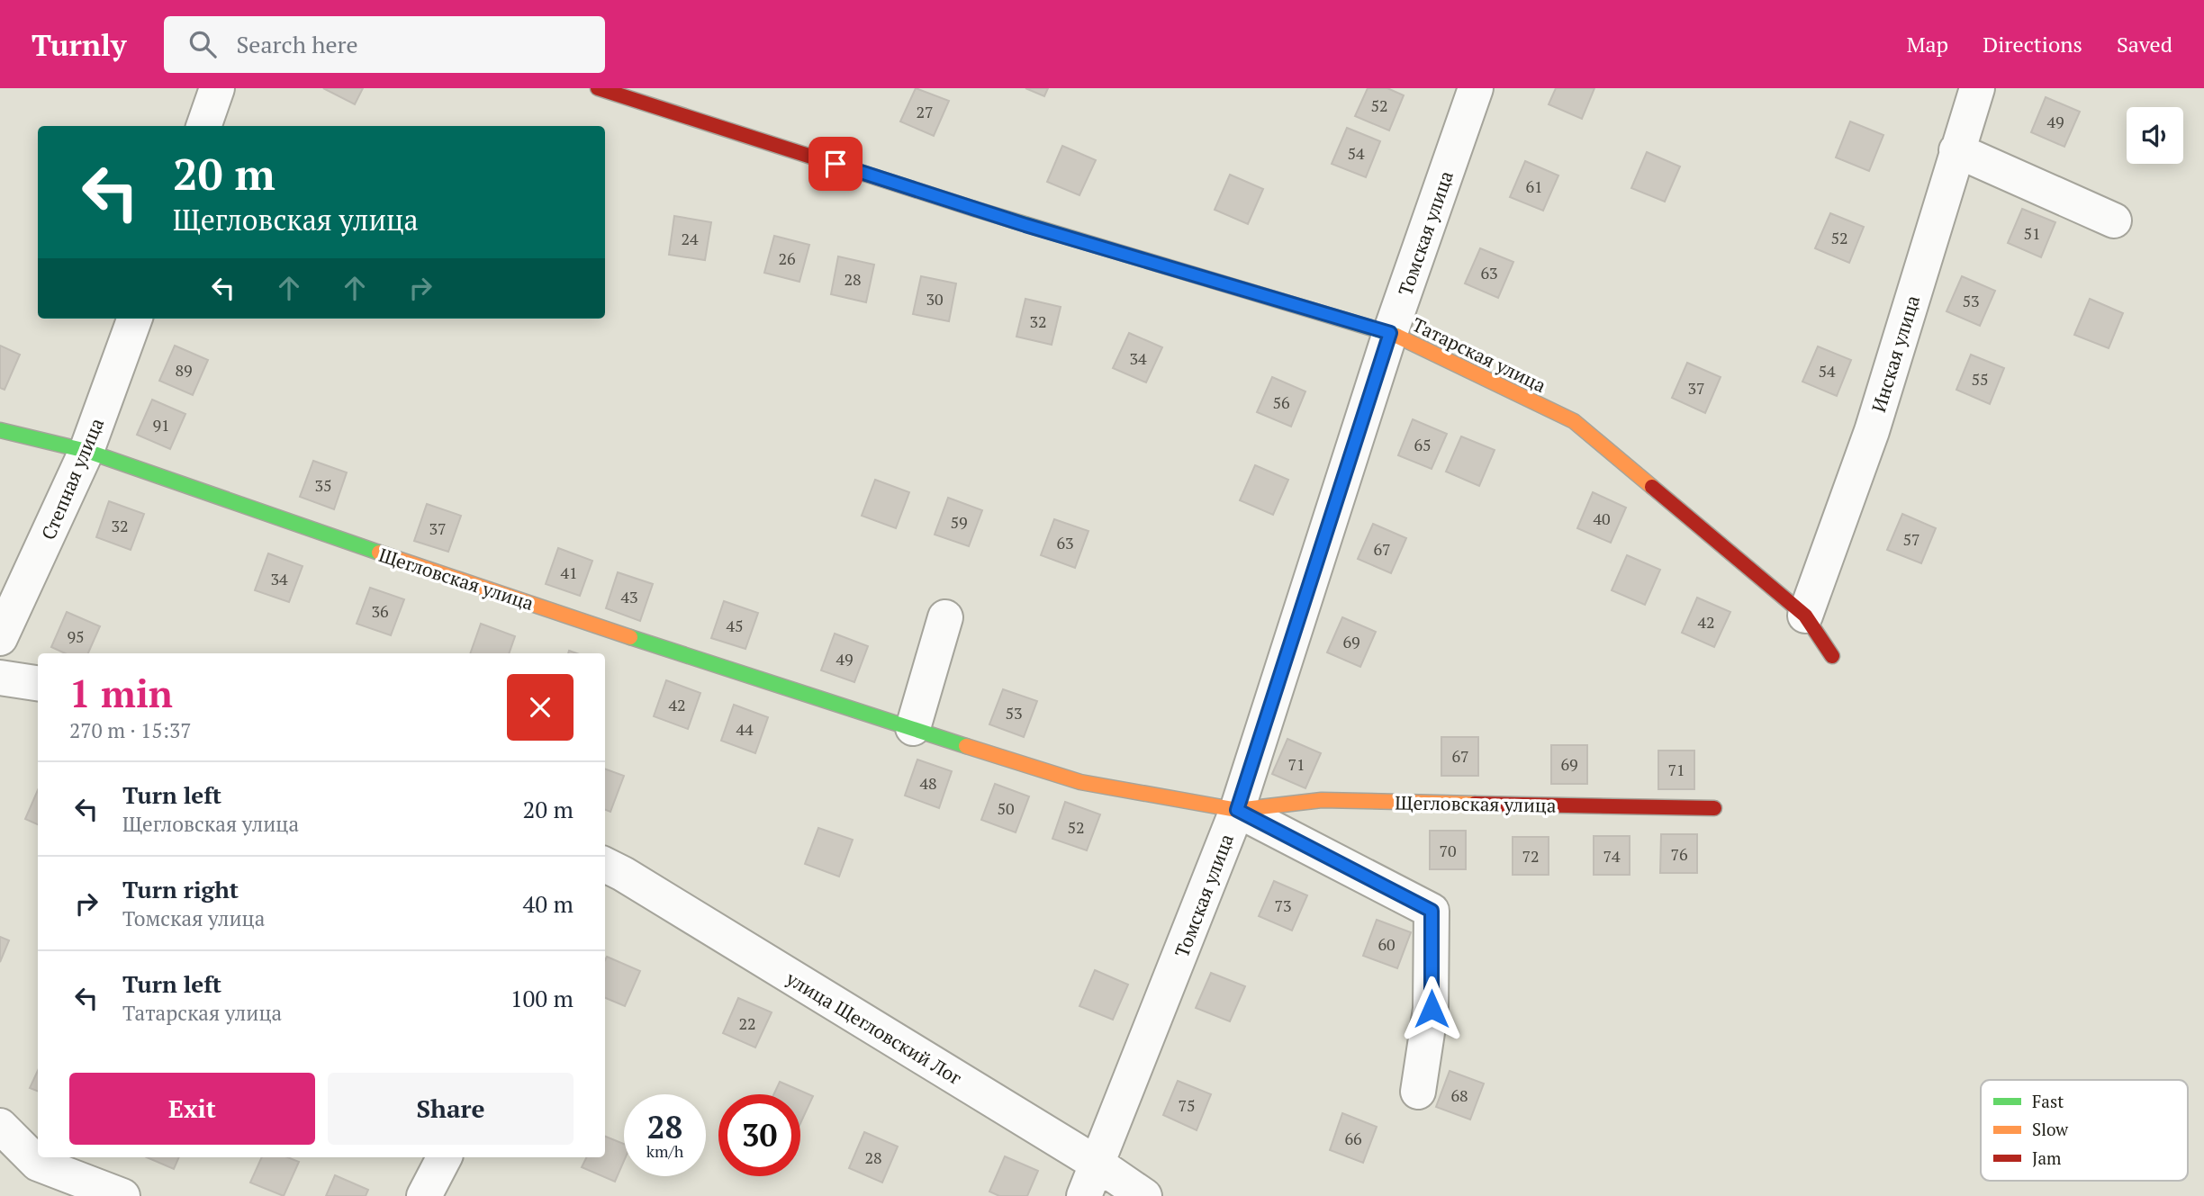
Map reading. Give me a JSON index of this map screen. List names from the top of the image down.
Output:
{
  "streets": {
    "street": [
      "Томская улица",
      "Инская улица",
      "Татарская улица",
      "Степная улица",
      "Щегловская улица",
      "улица Щегловский Лог"
    ]
  },
  "crossings": [
    ["Томская улица", "Татарская улица"],
    ["Томская улица", "Щегловская улица"],
    ["Томская улица", "улица Щегловский Лог"],
    ["Инская улица", "Татарская улица"],
    ["Степная улица", "Щегловская улица"]
  ],
  "house_numbers": [
    "52",
    "27",
    "49",
    "54",
    "61",
    "51",
    "52",
    "24",
    "26",
    "63",
    "28",
    "30",
    "53",
    "32",
    "34",
    "89",
    "54",
    "55",
    "37",
    "56",
    "91",
    "65",
    "35",
    "40",
    "59",
    "32",
    "37",
    "57",
    "63",
    "67",
    "41",
    "34",
    "43",
    "36",
    "42",
    "45",
    "95",
    "69",
    "49",
    "42",
    "53",
    "44",
    "67",
    "71",
    "69",
    "71",
    "48",
    "50",
    "52",
    "70",
    "76",
    "72",
    "74",
    "73",
    "60",
    "22",
    "68",
    "75",
    "66",
    "28"
  ],
  "legend": ["Fast", "Slow", "Jam"],
  "page": {
    "header": "Turnly",
    "search": "Search here",
    "nav": ["Map", "Directions", "Saved"],
    "turn": ["20 m", "Щегловская улица"],
    "heading": ["1 min", "270 m · 15:37"],
    "list": [
      {
        "name": "Turn left",
        "note": "Щегловская улица",
        "value": "20 m"
      },
      {
        "name": "Turn right",
        "note": "Томская улица",
        "value": "40 m"
      },
      {
        "name": "Turn left",
        "note": "Татарская улица",
        "value": "100 m"
      }
    ],
    "buttons": ["Exit", "Share"],
    "speed": "28 km/h",
    "limit": "30"
  }
}
